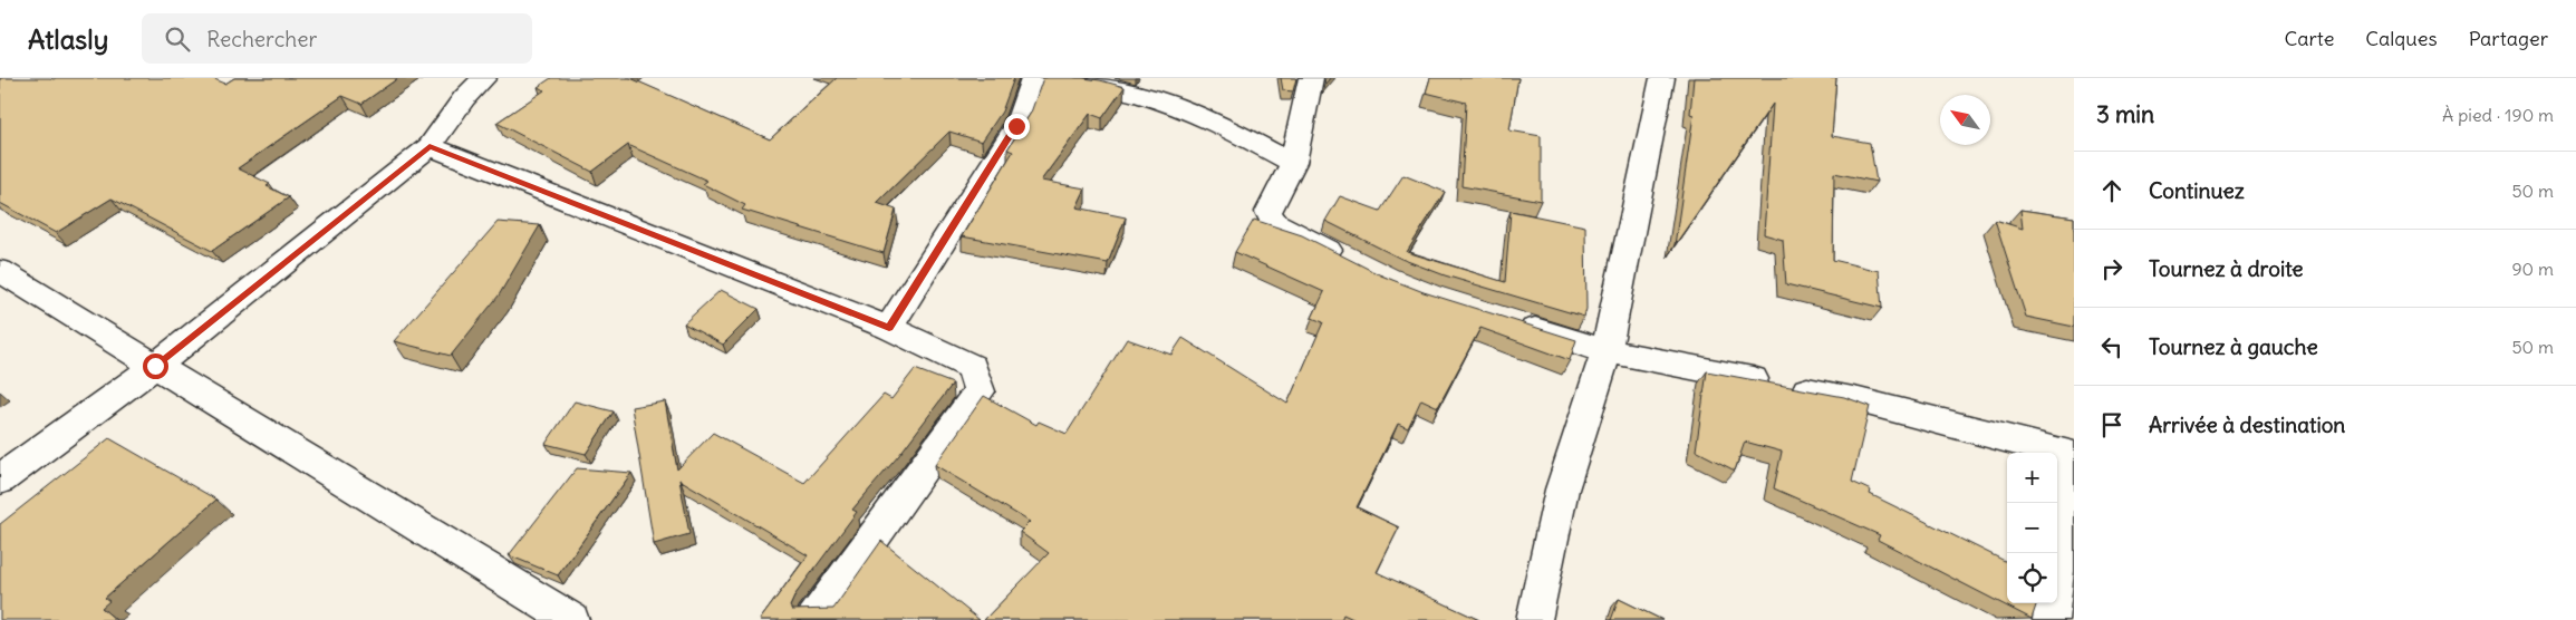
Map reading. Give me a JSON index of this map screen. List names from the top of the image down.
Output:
{
  "north": "top left",
  "page": {
    "header": "Atlasly",
    "search": "Rechercher",
    "nav": ["Carte", "Calques", "Partager"],
    "heading": ["3 min", "À pied · 190 m"],
    "list": [
      ["Continuez", "50 m"],
      ["Tournez à droite", "90 m"],
      ["Tournez à gauche", "50 m"],
      "Arrivée à destination"
    ],
    "map_buttons": ["+", "−"]
  }
}
